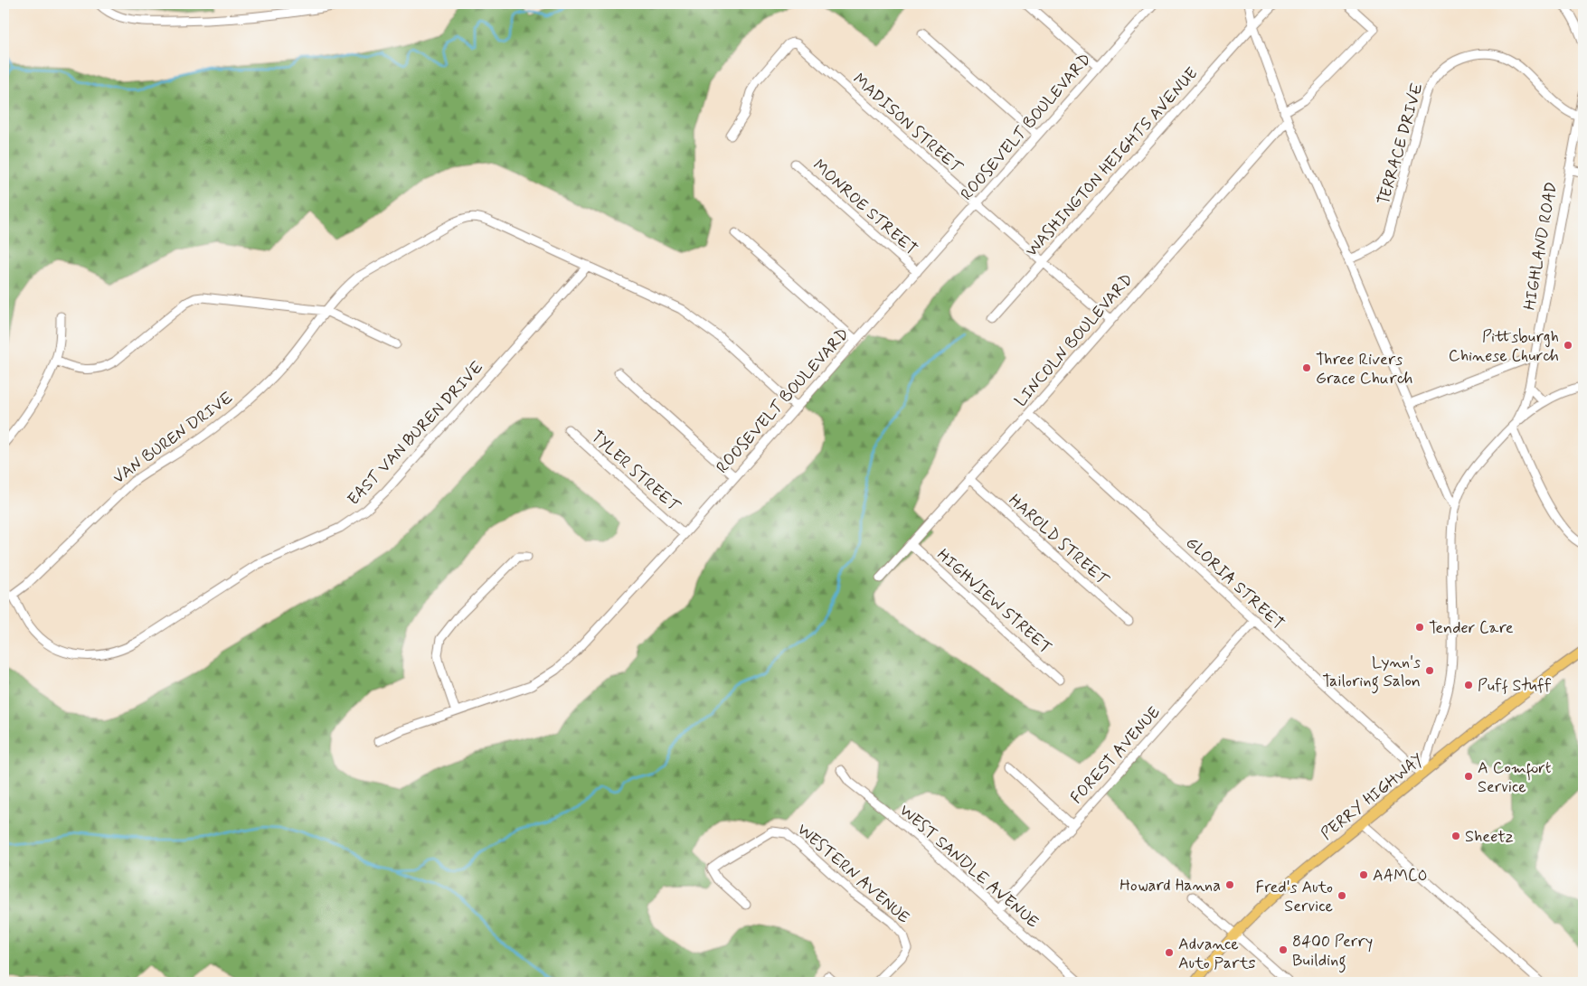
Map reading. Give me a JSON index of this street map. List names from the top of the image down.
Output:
{
  "streets": {
    "main road": ["PERRY HIGHWAY"],
    "street": [
      "MADISON STREET",
      "ROOSEVELT BOULEVARD",
      "TERRACE DRIVE",
      "WASHINGTON HEIGHTS AVENUE",
      "MONROE STREET",
      "HIGHLAND ROAD",
      "LINCOLN BOULEVARD",
      "EAST VAN BUREN DRIVE",
      "VAN BUREN DRIVE",
      "TYLER STREET",
      "HAROLD STREET",
      "GLORIA STREET",
      "HIGHVIEW STREET",
      "FOREST AVENUE",
      "WEST SANDLE AVENUE",
      "WESTERN AVENUE"
    ]
  },
  "crossings": [
    ["MADISON STREET", "ROOSEVELT BOULEVARD"],
    ["MADISON STREET", "WASHINGTON HEIGHTS AVENUE"],
    ["MADISON STREET", "LINCOLN BOULEVARD"],
    ["ROOSEVELT BOULEVARD", "MONROE STREET"],
    ["ROOSEVELT BOULEVARD", "TYLER STREET"],
    ["TERRACE DRIVE", "HIGHLAND ROAD"],
    ["LINCOLN BOULEVARD", "HAROLD STREET"],
    ["LINCOLN BOULEVARD", "GLORIA STREET"],
    ["LINCOLN BOULEVARD", "HIGHVIEW STREET"],
    ["EAST VAN BUREN DRIVE", "VAN BUREN DRIVE"],
    ["GLORIA STREET", "FOREST AVENUE"],
    ["GLORIA STREET", "PERRY HIGHWAY"],
    ["FOREST AVENUE", "WEST SANDLE AVENUE"]
  ],
  "places": [
    "Pittsburgh Chinese Church",
    "Three Rivers Grace Church",
    "Tender Care",
    "Lynn's Tailoring Salon",
    "Puff Stuff",
    "A Comfort Service",
    "Sheetz",
    "AAMCO",
    "Howard Hanna",
    "Fred's Auto Service",
    "8400 Perry Building",
    "Advance Auto Parts"
  ]
}
